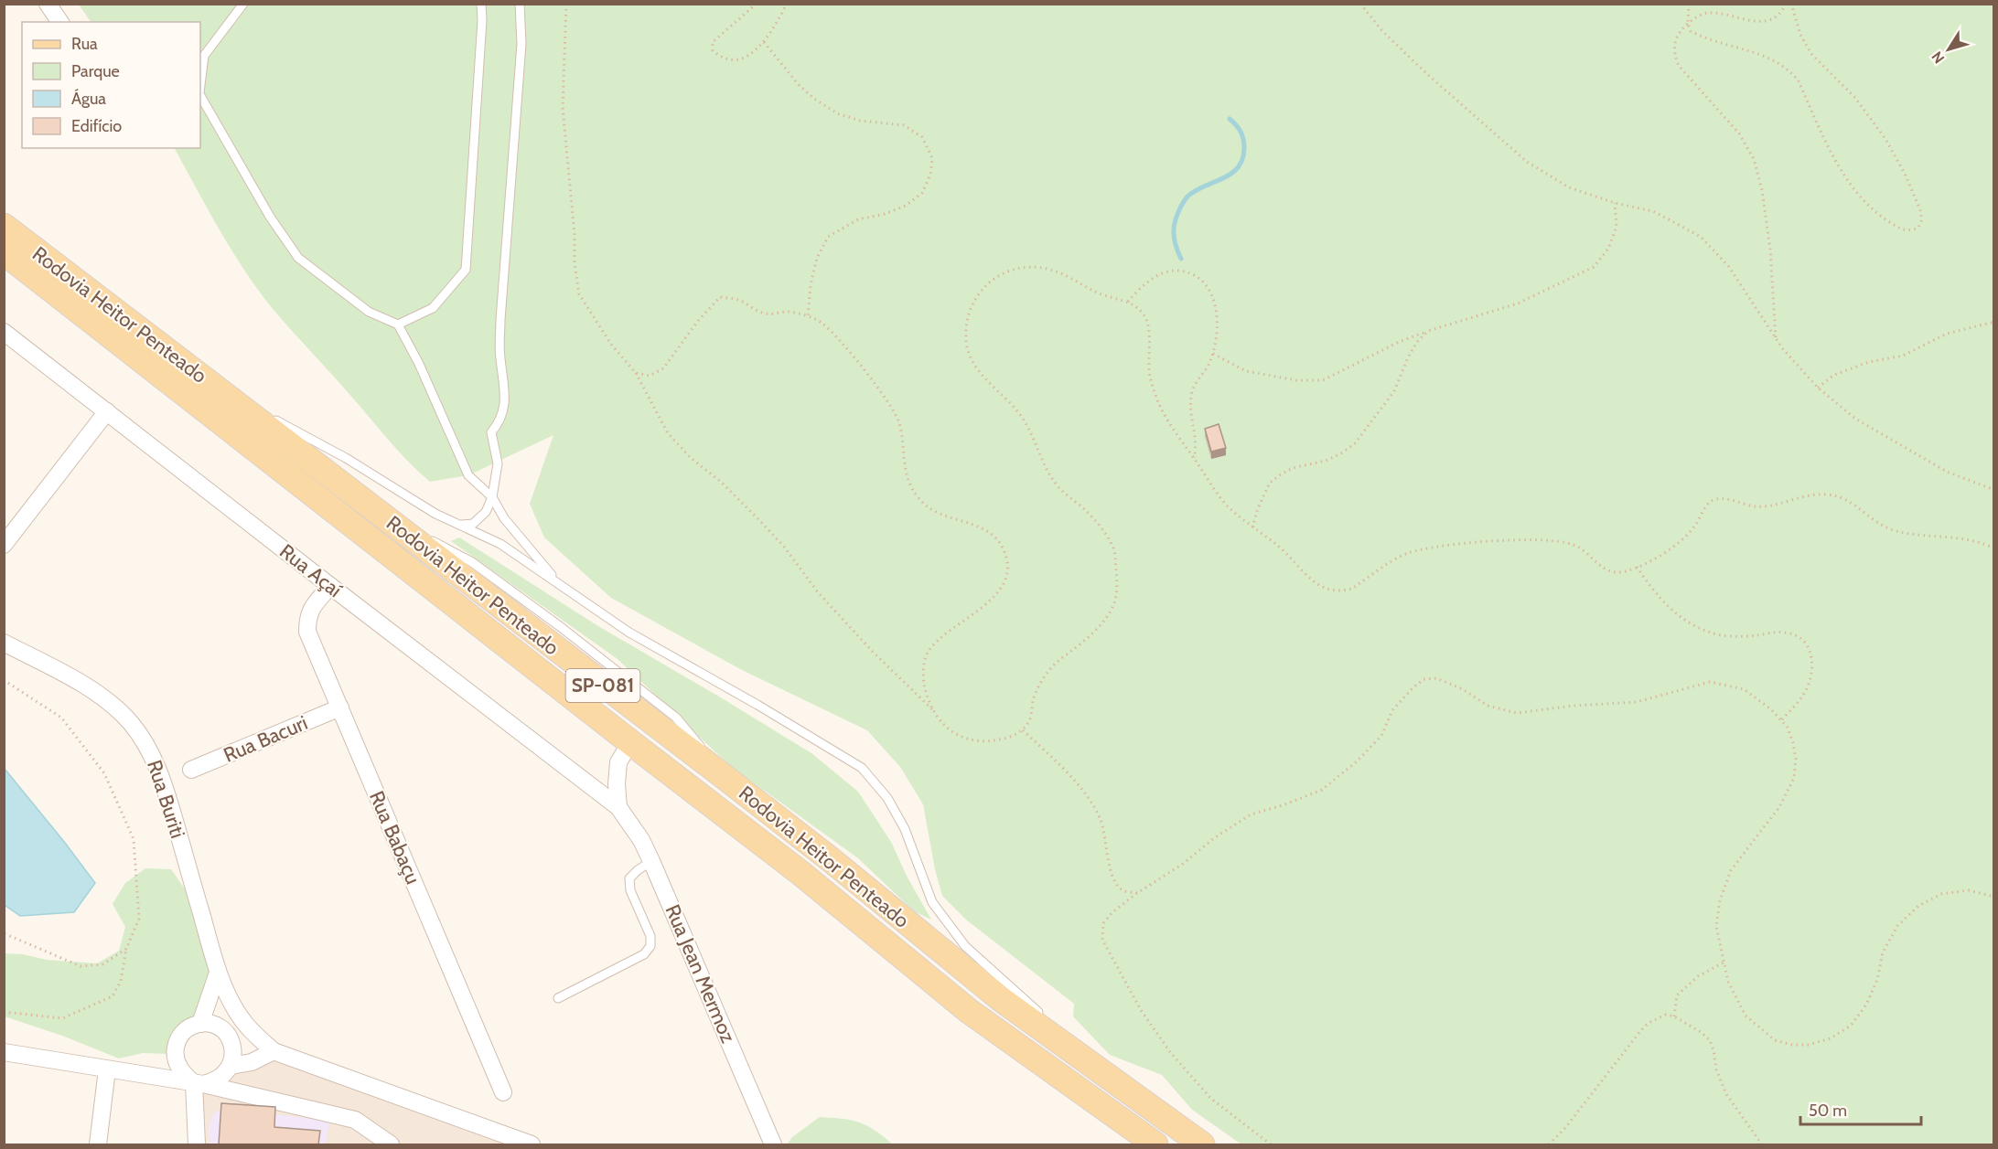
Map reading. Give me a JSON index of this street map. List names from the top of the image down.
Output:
{
  "streets": {
    "main road": ["Rodovia Heitor Penteado", "SP-081"],
    "street": [
      "Rua Açaí",
      "Rua Bacuri",
      "Rua Buriti",
      "Rua Babaçu",
      "Rua Jean Mermoz"
    ]
  },
  "crossings": [
    ["Rua Açaí", "Rua Babaçu"],
    ["Rua Açaí", "Rua Jean Mermoz"],
    ["Rua Bacuri", "Rua Babaçu"]
  ],
  "legend": [
    "Rua",
    "Parque",
    "Água",
    "Edifício"
  ],
  "scale_bar": "50 m",
  "north": "bottom left"
}
